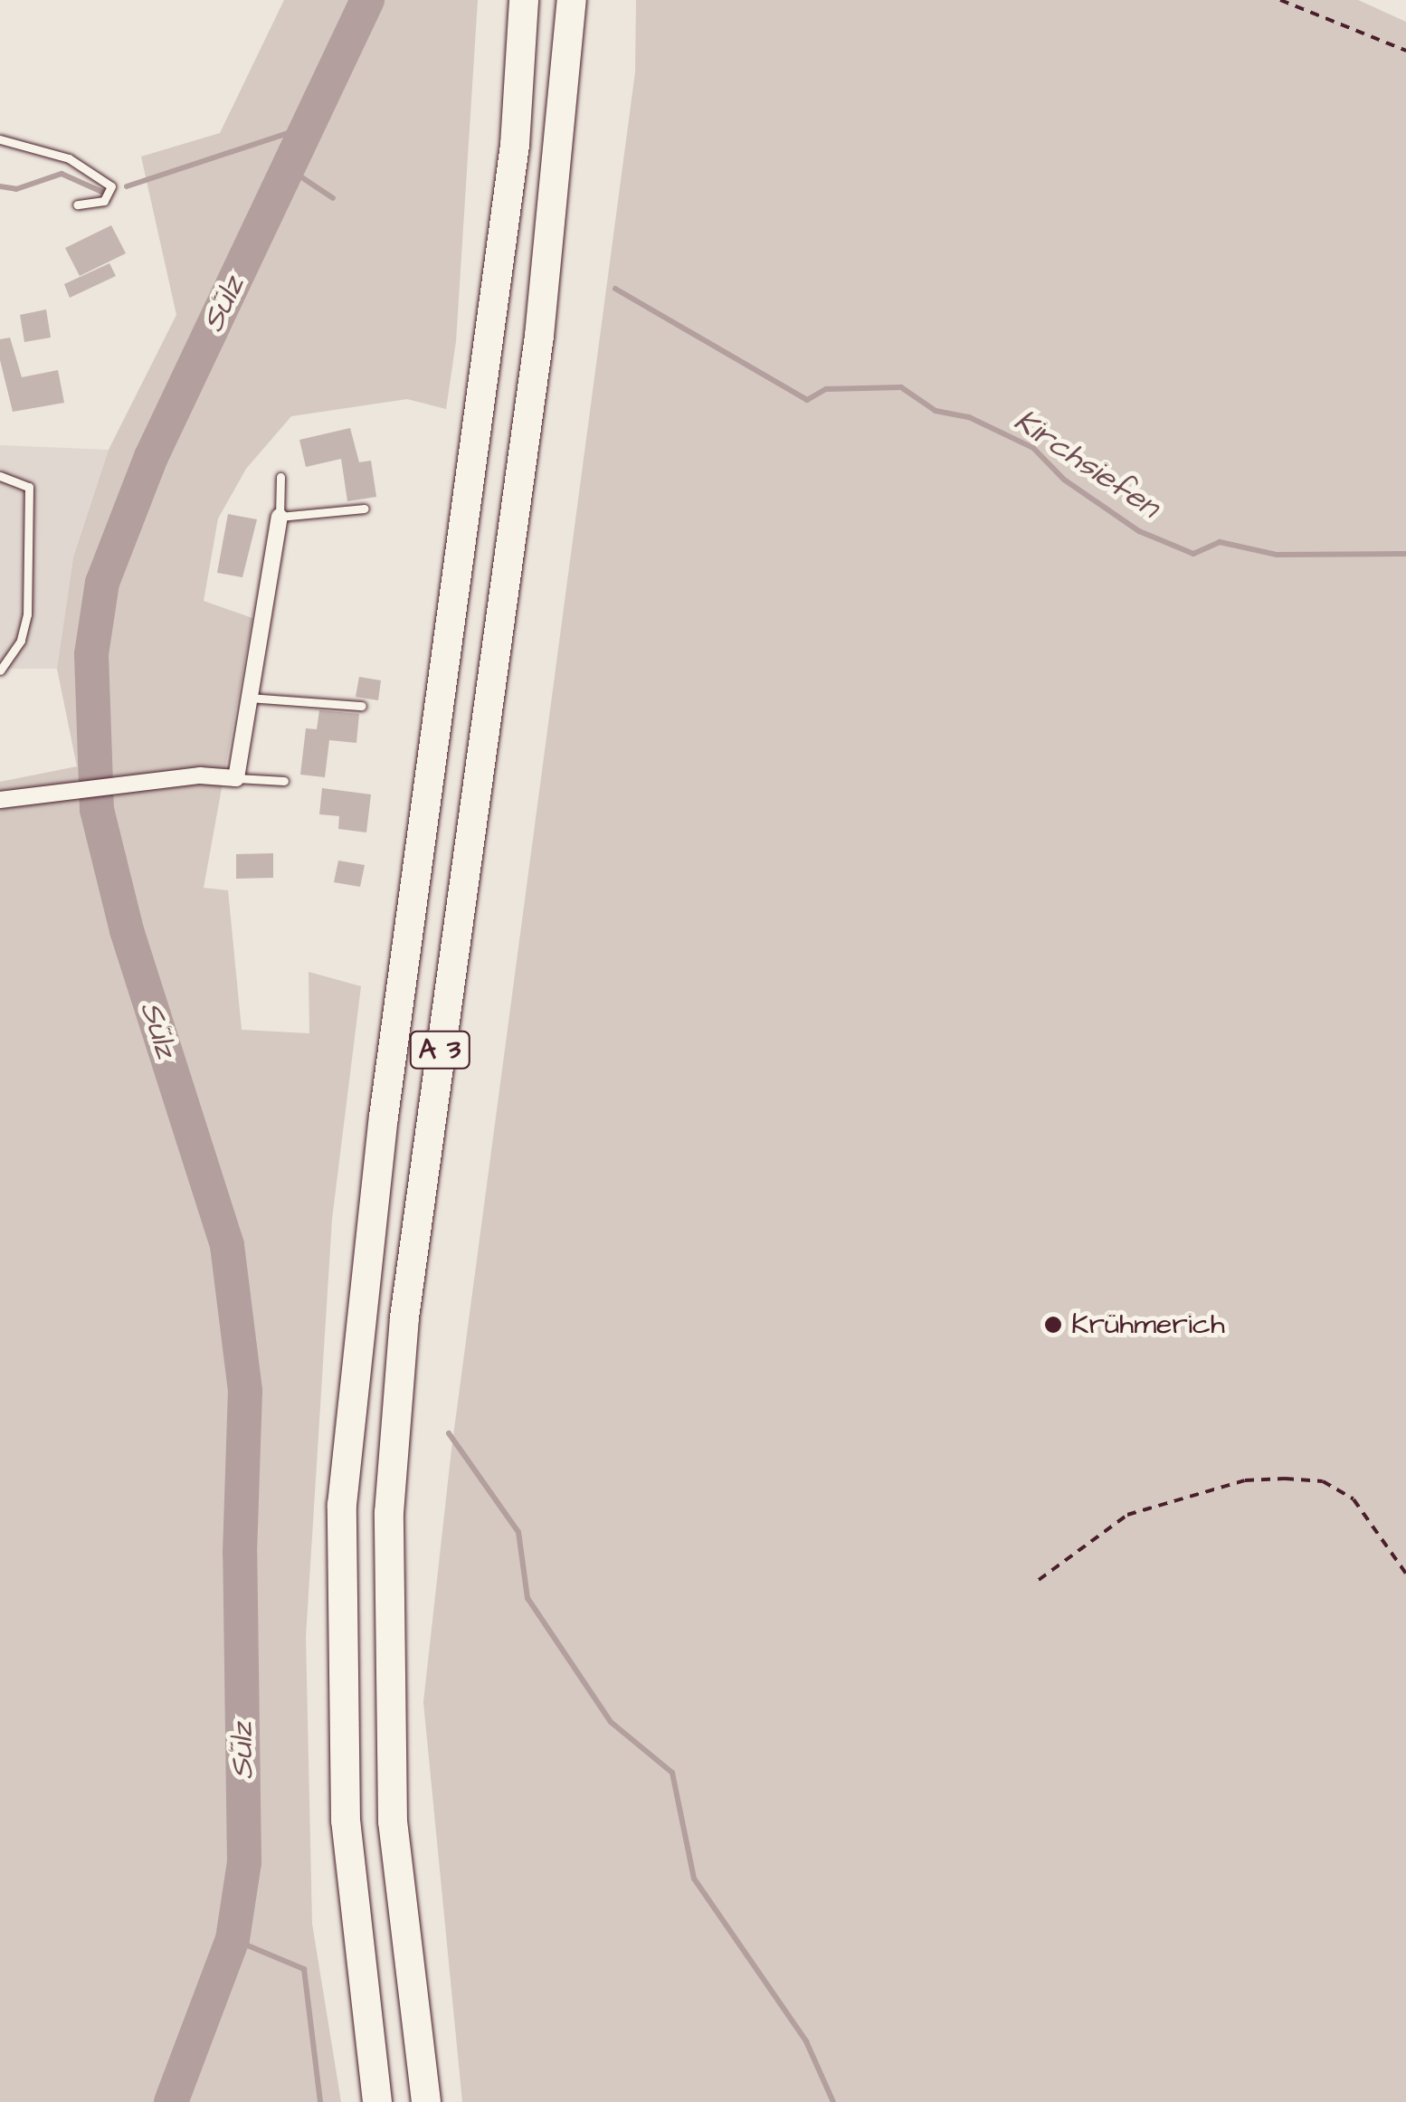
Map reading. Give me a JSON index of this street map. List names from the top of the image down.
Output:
{
  "streets": {
    "highway": ["A 3"]
  },
  "water": ["Sülz", "Kirchsiefen"],
  "places": ["Krühmerich"]
}
